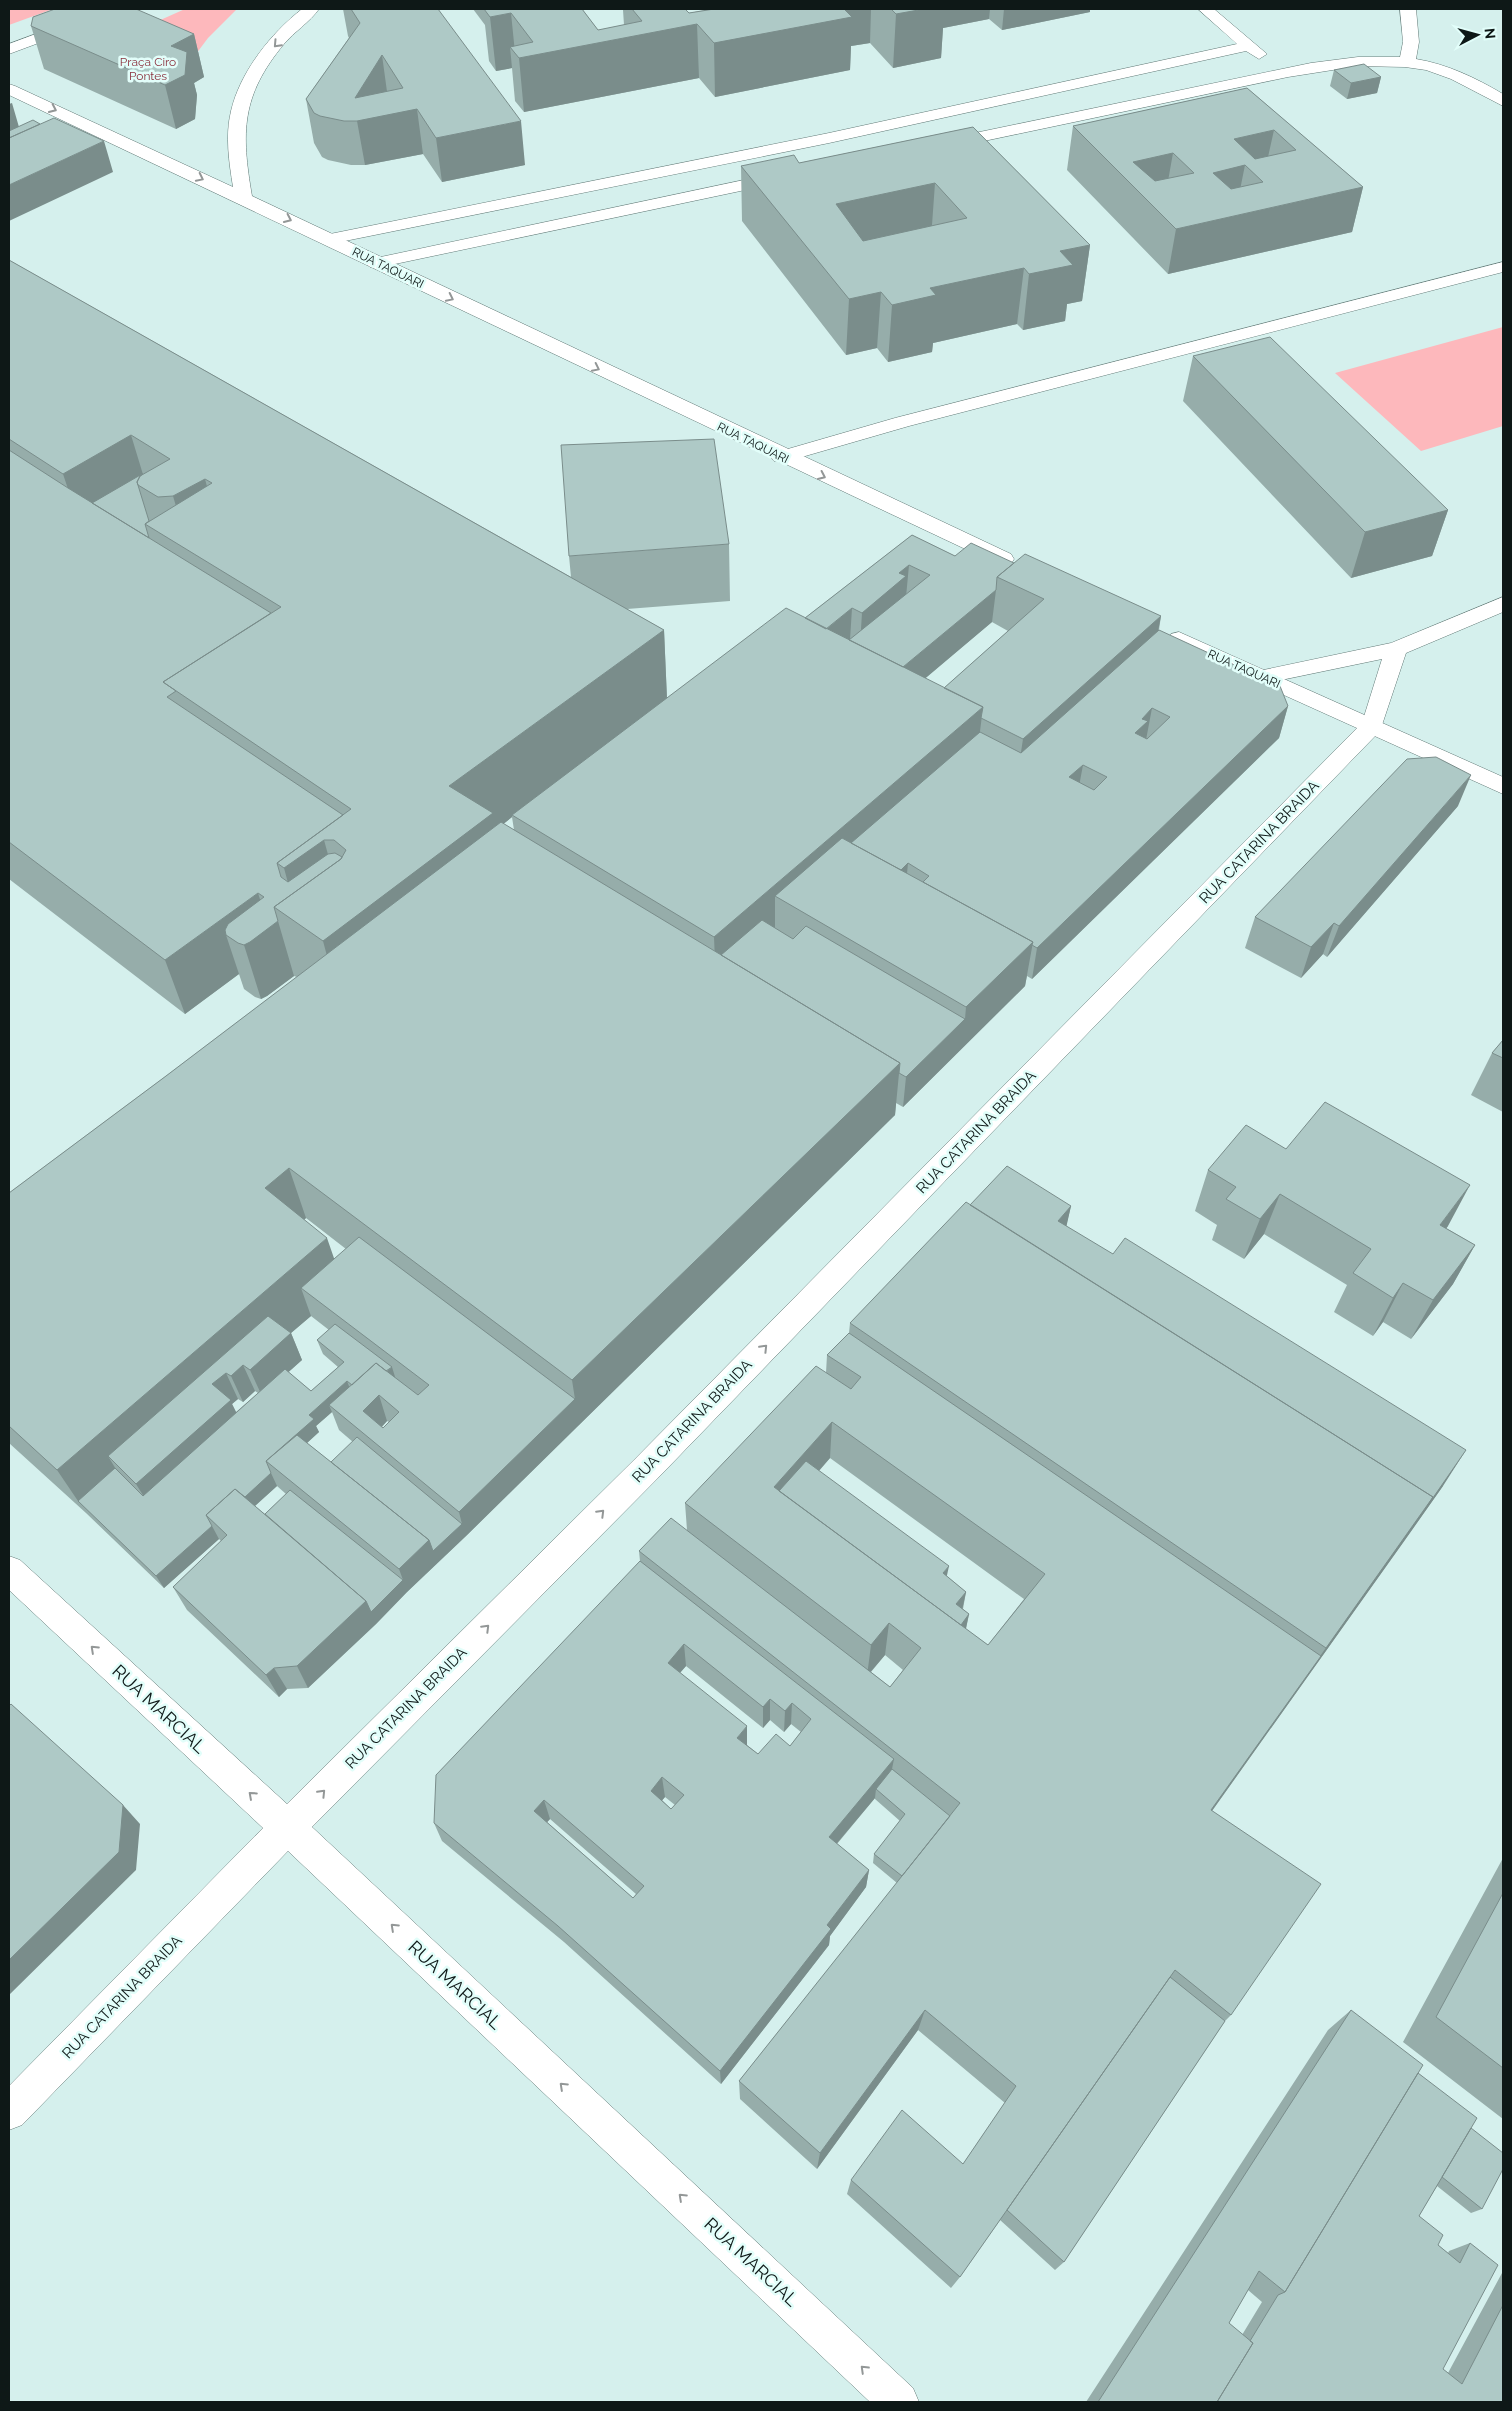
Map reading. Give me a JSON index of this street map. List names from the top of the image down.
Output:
{
  "streets": {
    "main road": ["RUA TAQUARI", "RUA CATARINA BRAIDA", "RUA MARCIAL"]
  },
  "crossings": [
    ["RUA TAQUARI", "RUA CATARINA BRAIDA"],
    ["RUA CATARINA BRAIDA", "RUA MARCIAL"]
  ],
  "one_way": ["RUA TAQUARI", "RUA CATARINA BRAIDA", "RUA MARCIAL"],
  "parks": ["Praça Ciro Pontes"],
  "north": "right"
}
